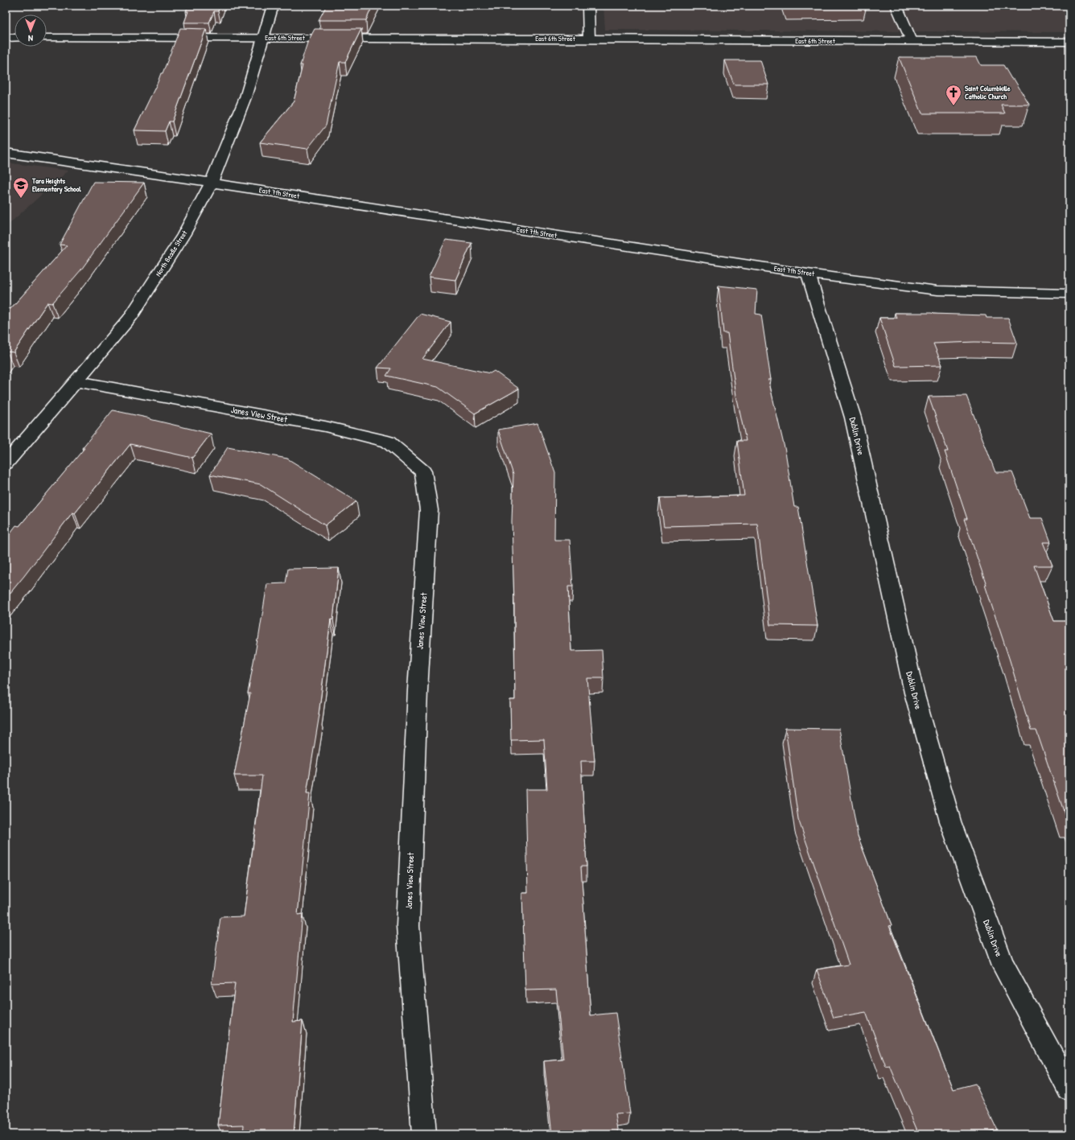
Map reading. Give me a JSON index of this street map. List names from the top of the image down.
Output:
{
  "streets": {
    "street": [
      "East 6th Street",
      "East 7th Street",
      "North Beadle Street",
      "Janes View Street",
      "Dublin Drive"
    ]
  },
  "crossings": [
    ["East 6th Street", "North Beadle Street"],
    ["East 7th Street", "North Beadle Street"],
    ["East 7th Street", "Dublin Drive"],
    ["North Beadle Street", "Janes View Street"]
  ],
  "places": {
    "church": ["Saint Columbkille Catholic Church"],
    "school or university": ["Tara Heights Elementary School"]
  },
  "north": "bottom"
}
